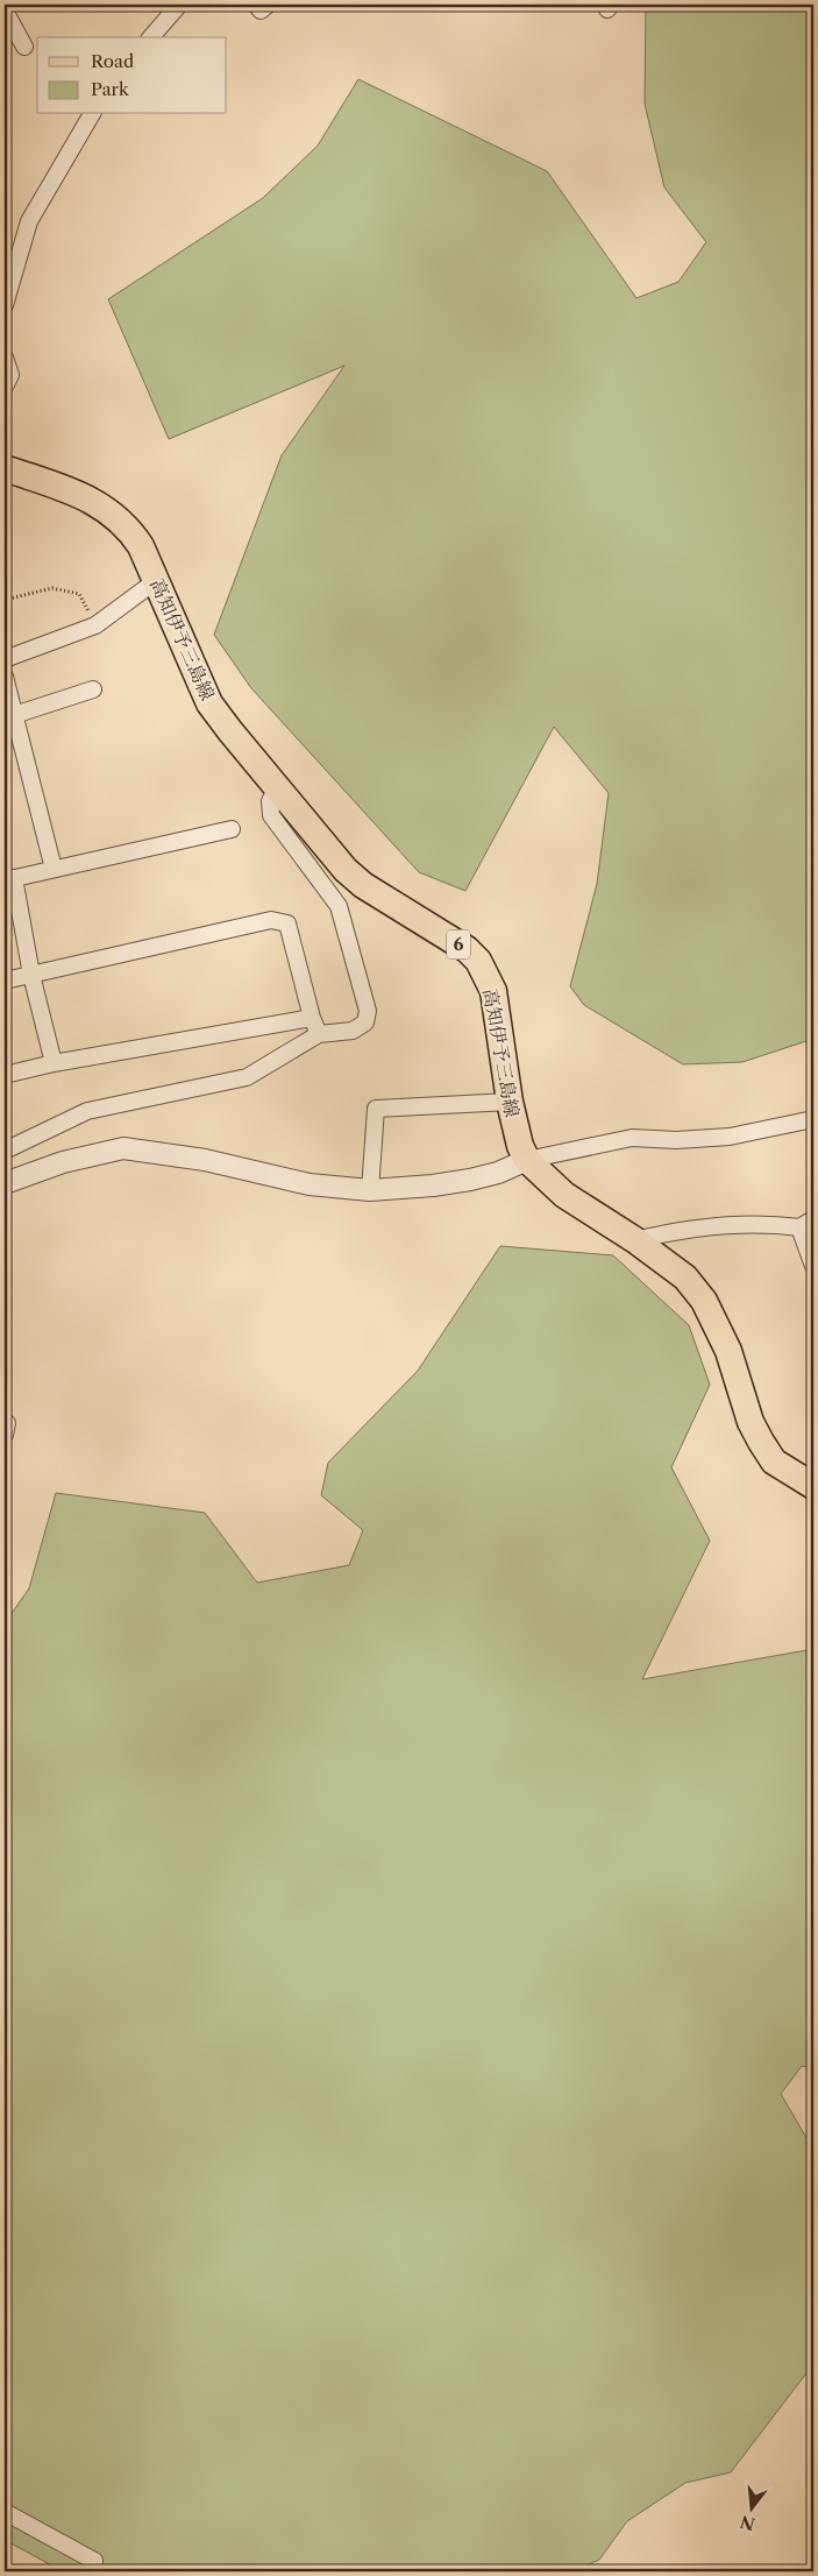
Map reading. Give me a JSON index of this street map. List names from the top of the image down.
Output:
{
  "streets": {
    "main road": ["高知伊予三島線", "6"]
  },
  "legend": ["Road", "Park"],
  "north": "bottom"
}
